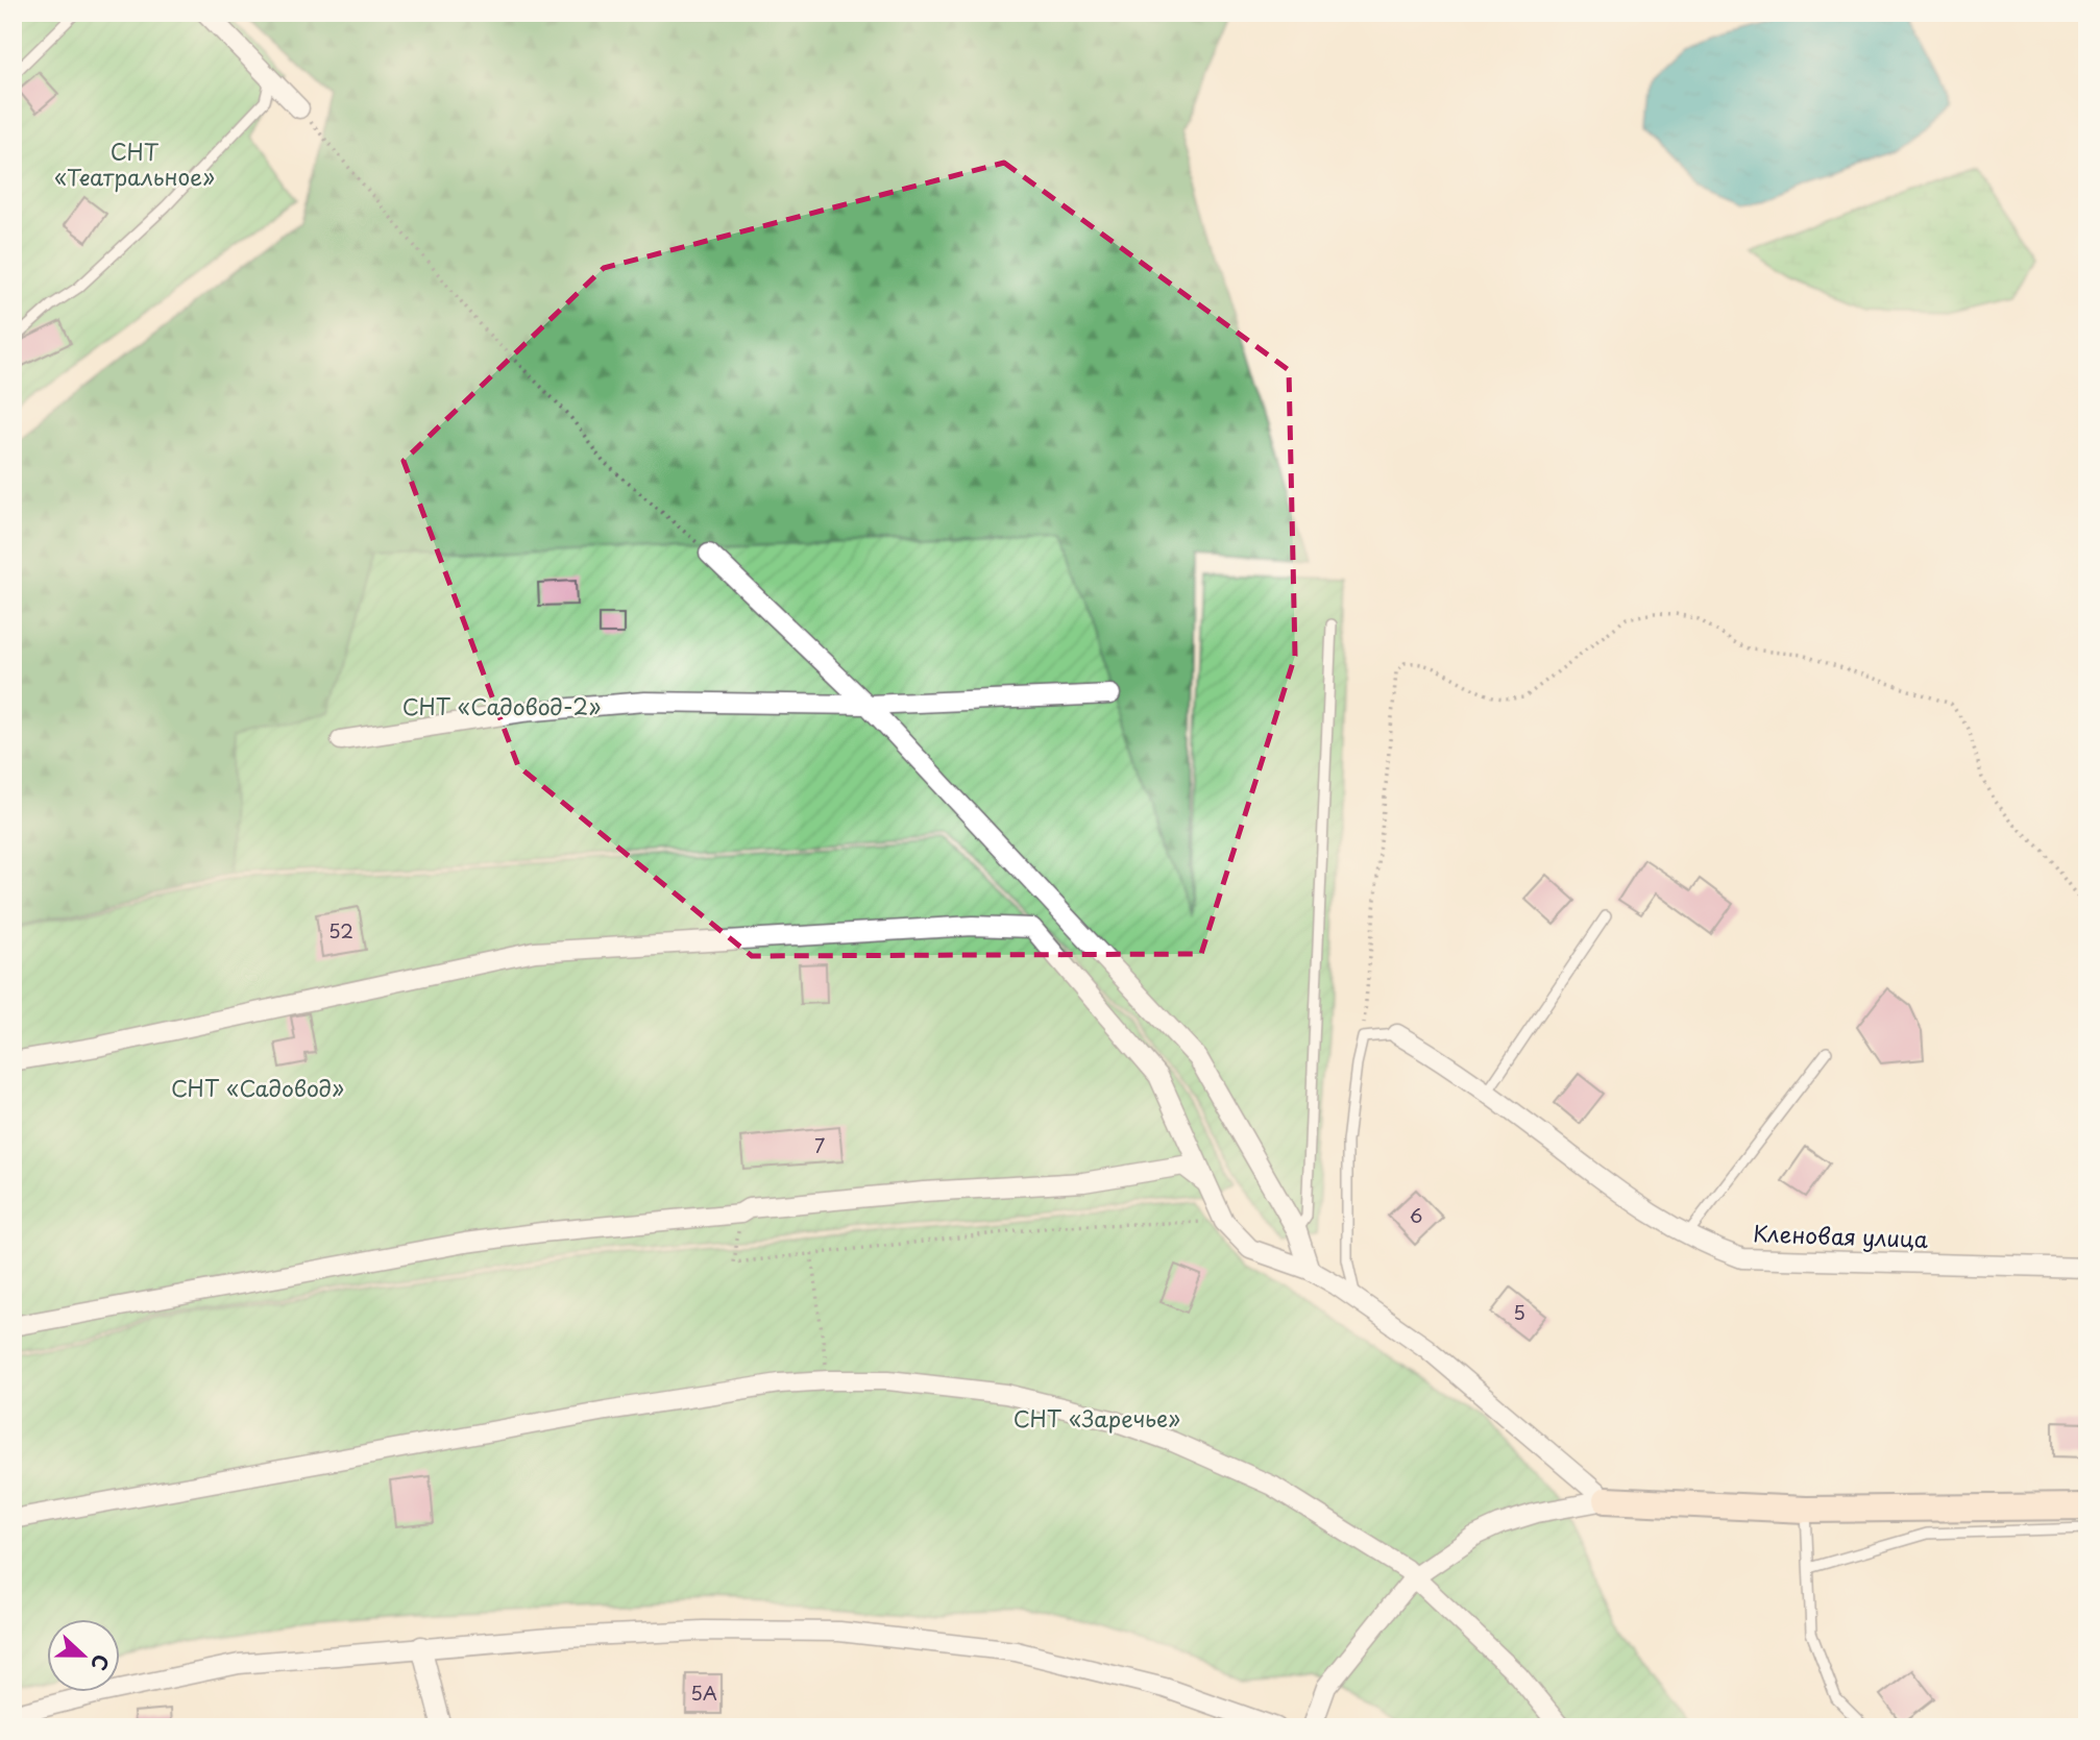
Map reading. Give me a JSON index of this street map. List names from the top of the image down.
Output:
{
  "streets": {
    "street": ["Кленовая улица"]
  },
  "parks": [
    "СНТ «Театральное»",
    "СНТ «Садовод-2»",
    "СНТ «Садовод»",
    "СНТ «Заречье»"
  ],
  "house_numbers": [
    "52",
    "7",
    "6",
    "5",
    "5А"
  ],
  "north": "right"
}
